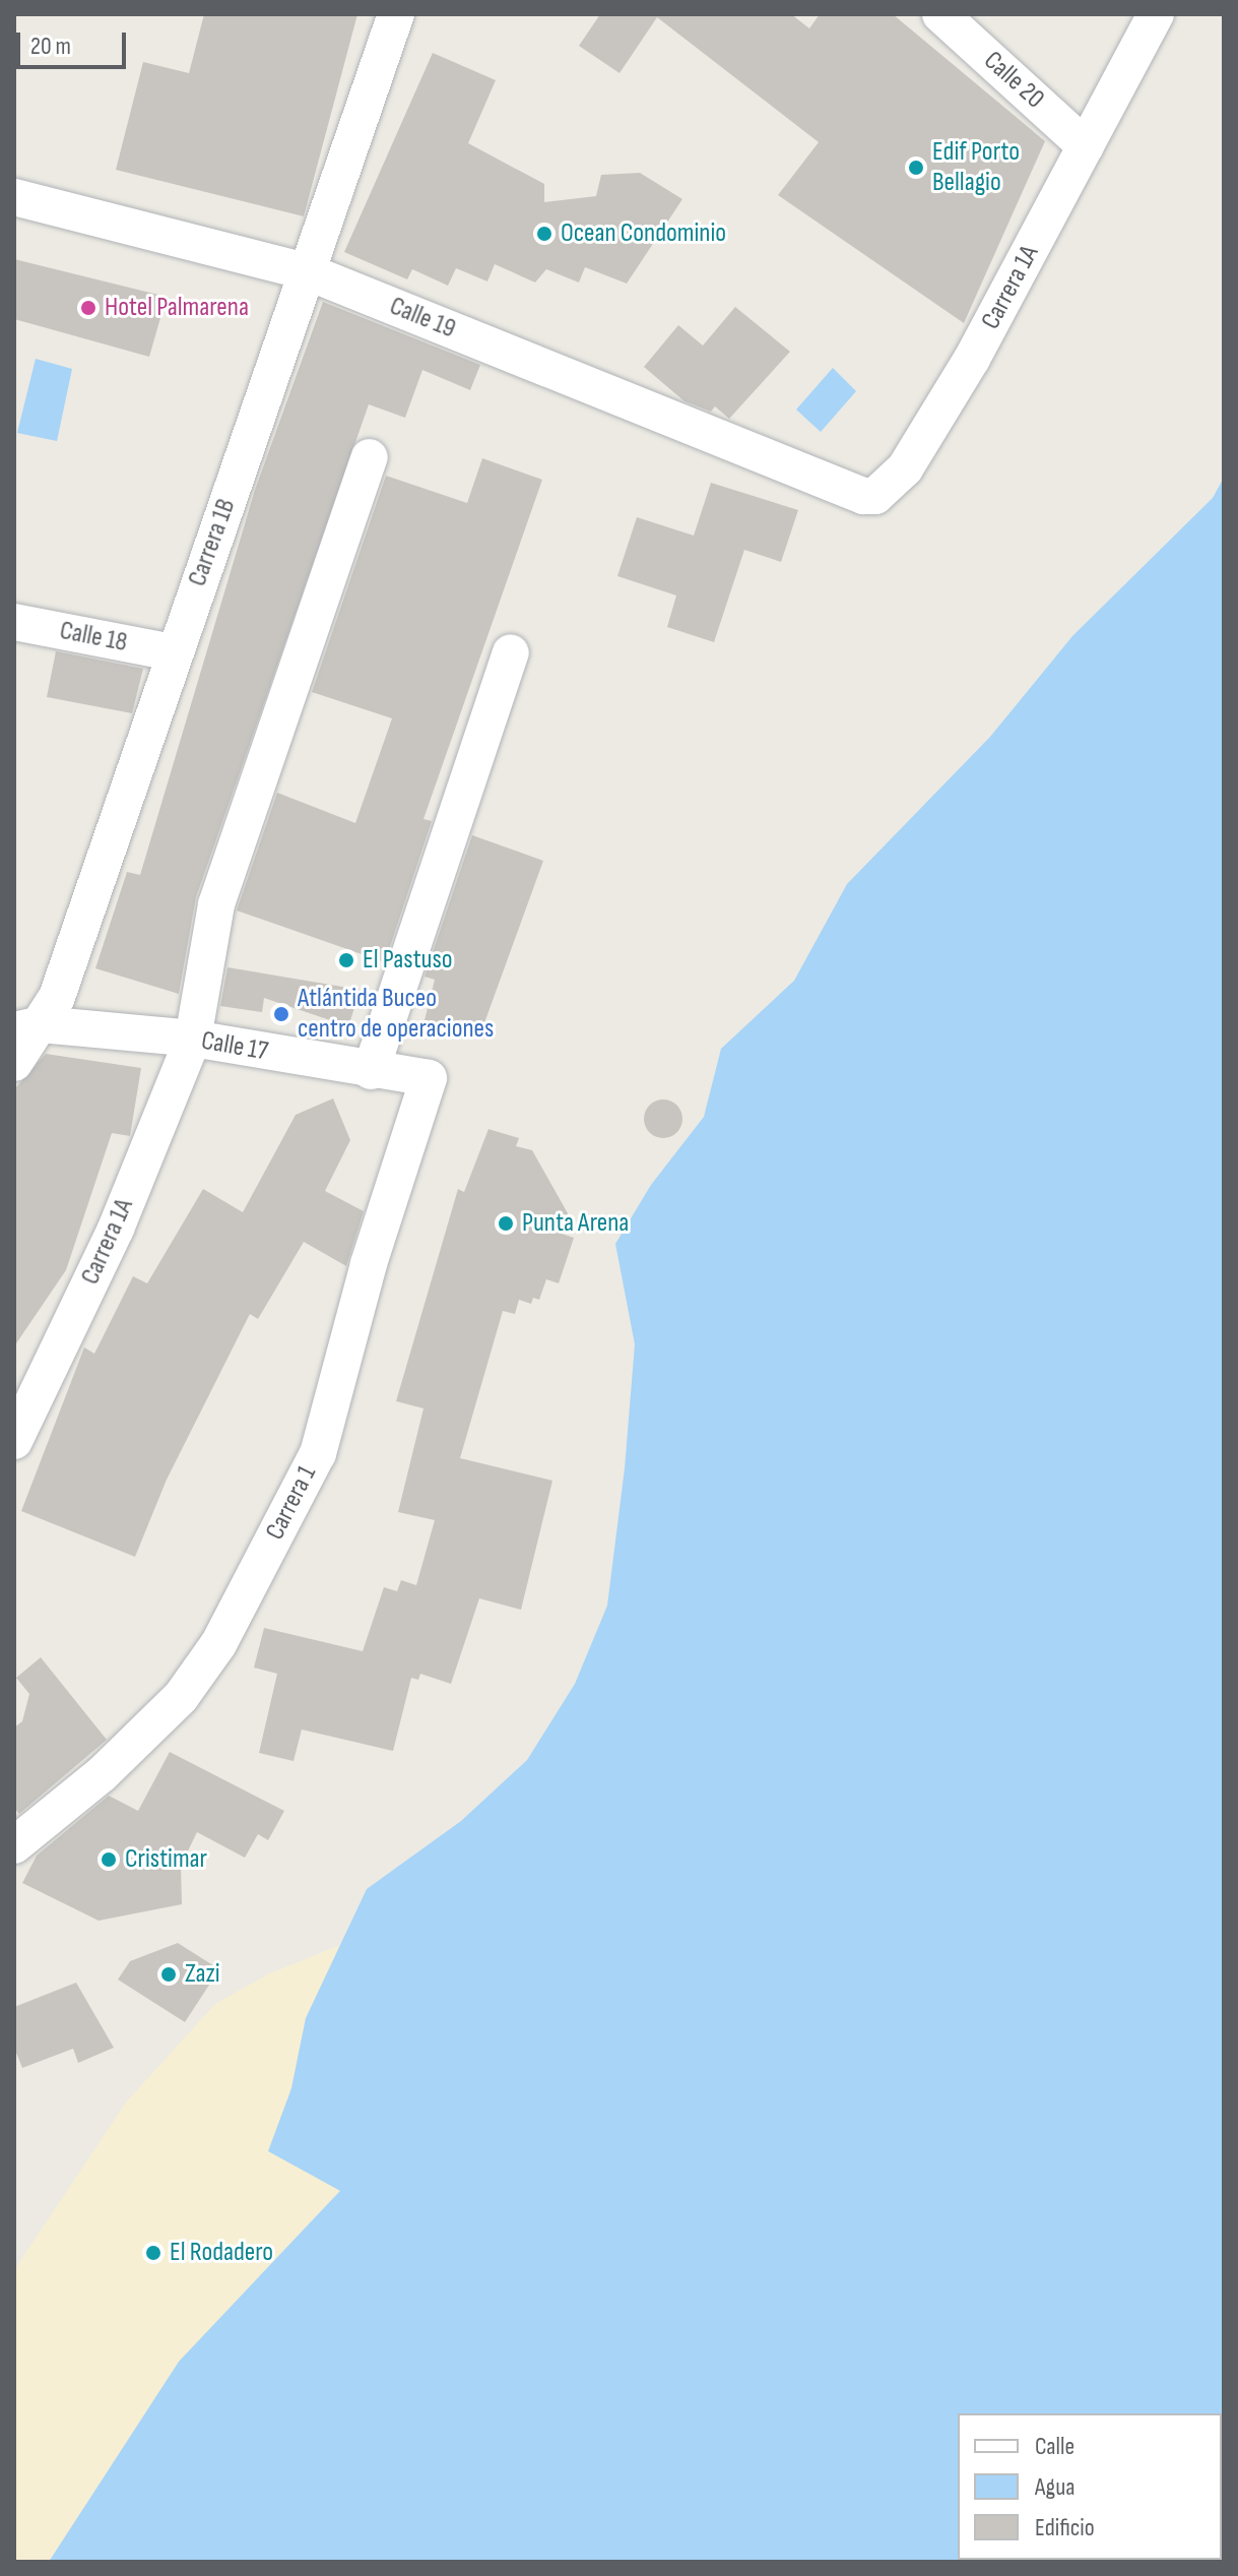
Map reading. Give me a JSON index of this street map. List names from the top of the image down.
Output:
{
  "streets": {
    "street": [
      "Calle 20",
      "Carrera 1A",
      "Calle 19",
      "Carrera 1B",
      "Calle 18",
      "Calle 17",
      "Carrera 1"
    ]
  },
  "crossings": [
    ["Calle 20", "Carrera 1A"],
    ["Carrera 1A", "Calle 19"],
    ["Carrera 1A", "Calle 17"],
    ["Calle 19", "Carrera 1B"],
    ["Carrera 1B", "Calle 18"],
    ["Carrera 1B", "Calle 17"],
    ["Calle 17", "Carrera 1"]
  ],
  "places": [
    "Edif Porto Bellagio",
    "Ocean Condominio",
    "Hotel Palmarena",
    "El Pastuso",
    "Atlántida Buceo centro de operaciones",
    "Punta Arena",
    "Cristimar",
    "Zazi",
    "El Rodadero"
  ],
  "legend": ["Calle", "Agua", "Edificio"],
  "scale_bar": "20 m"
}
